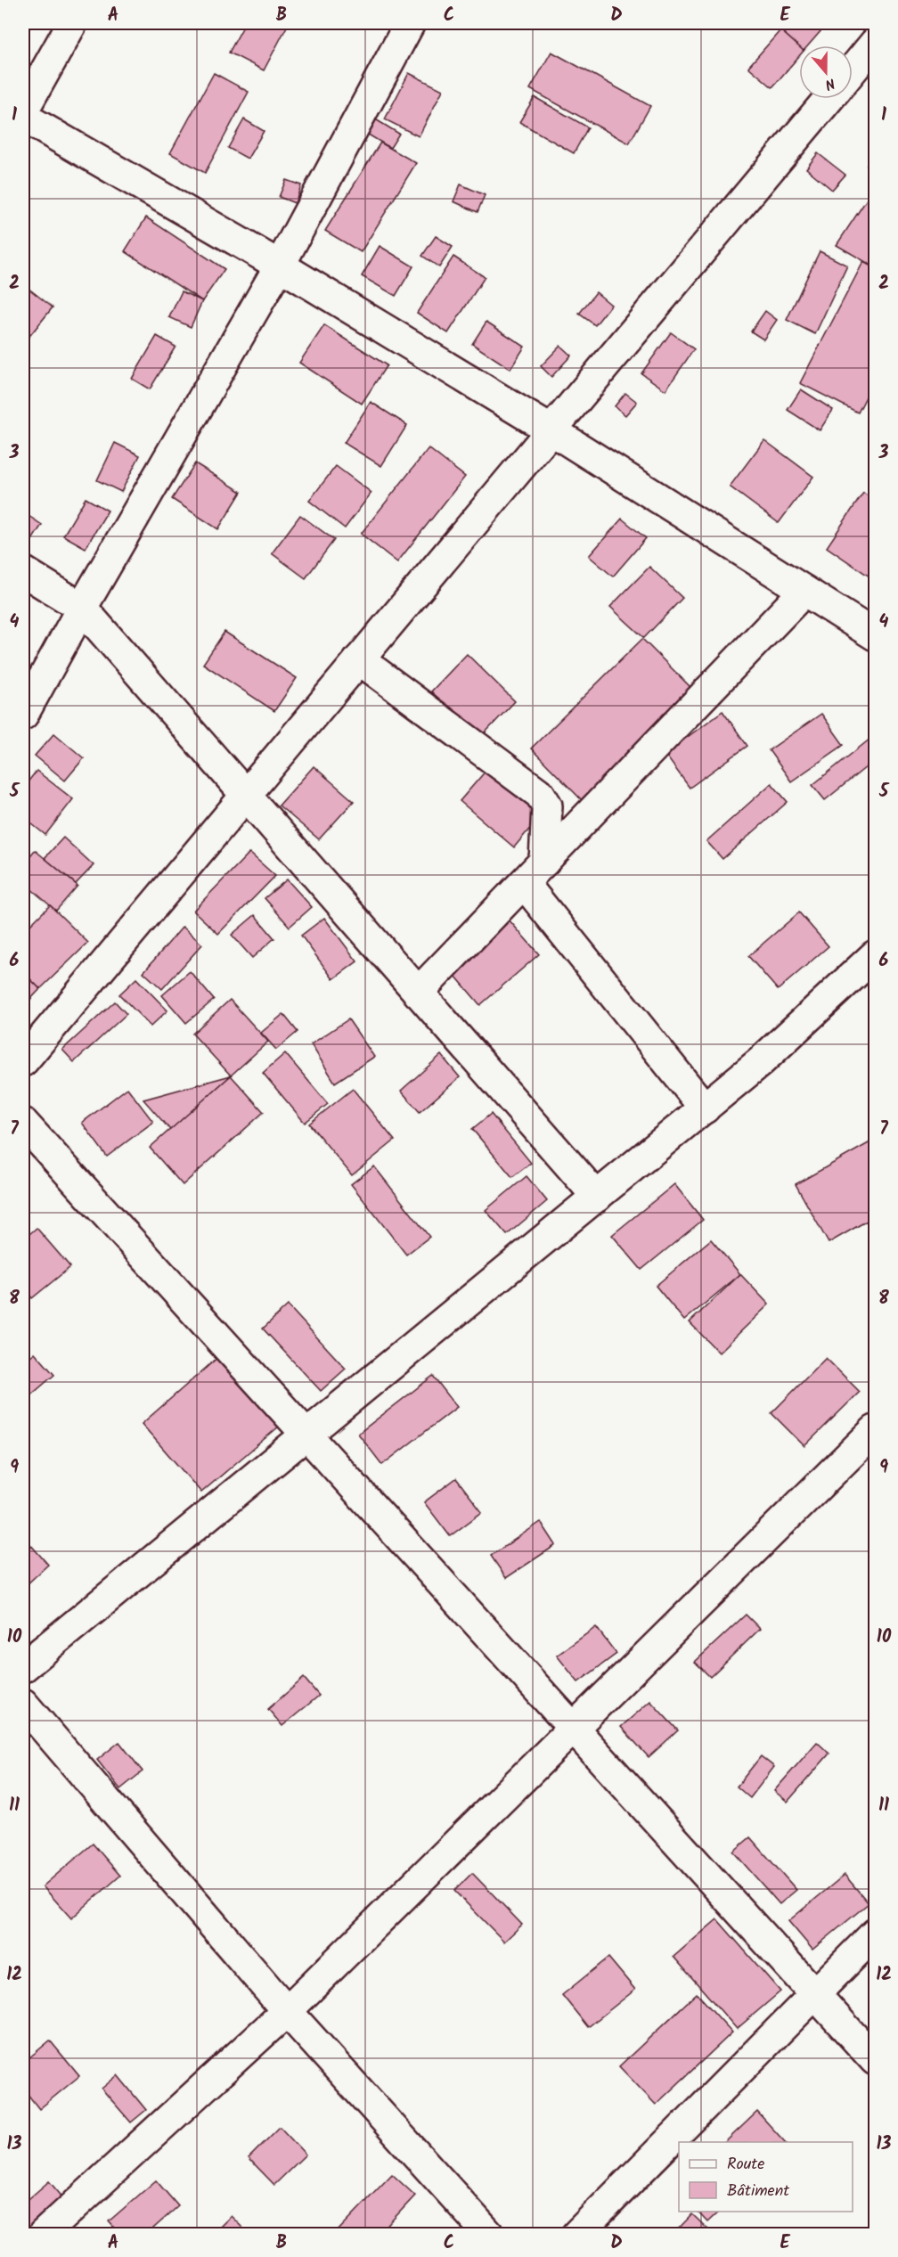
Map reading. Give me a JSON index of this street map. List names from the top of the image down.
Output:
{
  "legend": ["Route", "Bâtiment"],
  "north": "bottom",
  "grid": {
    "columns": [
      "A",
      "B",
      "C",
      "D",
      "E"
    ],
    "rows": [
      "1",
      "2",
      "3",
      "4",
      "5",
      "6",
      "7",
      "8",
      "9",
      "10",
      "11",
      "12",
      "13"
    ]
  }
}
